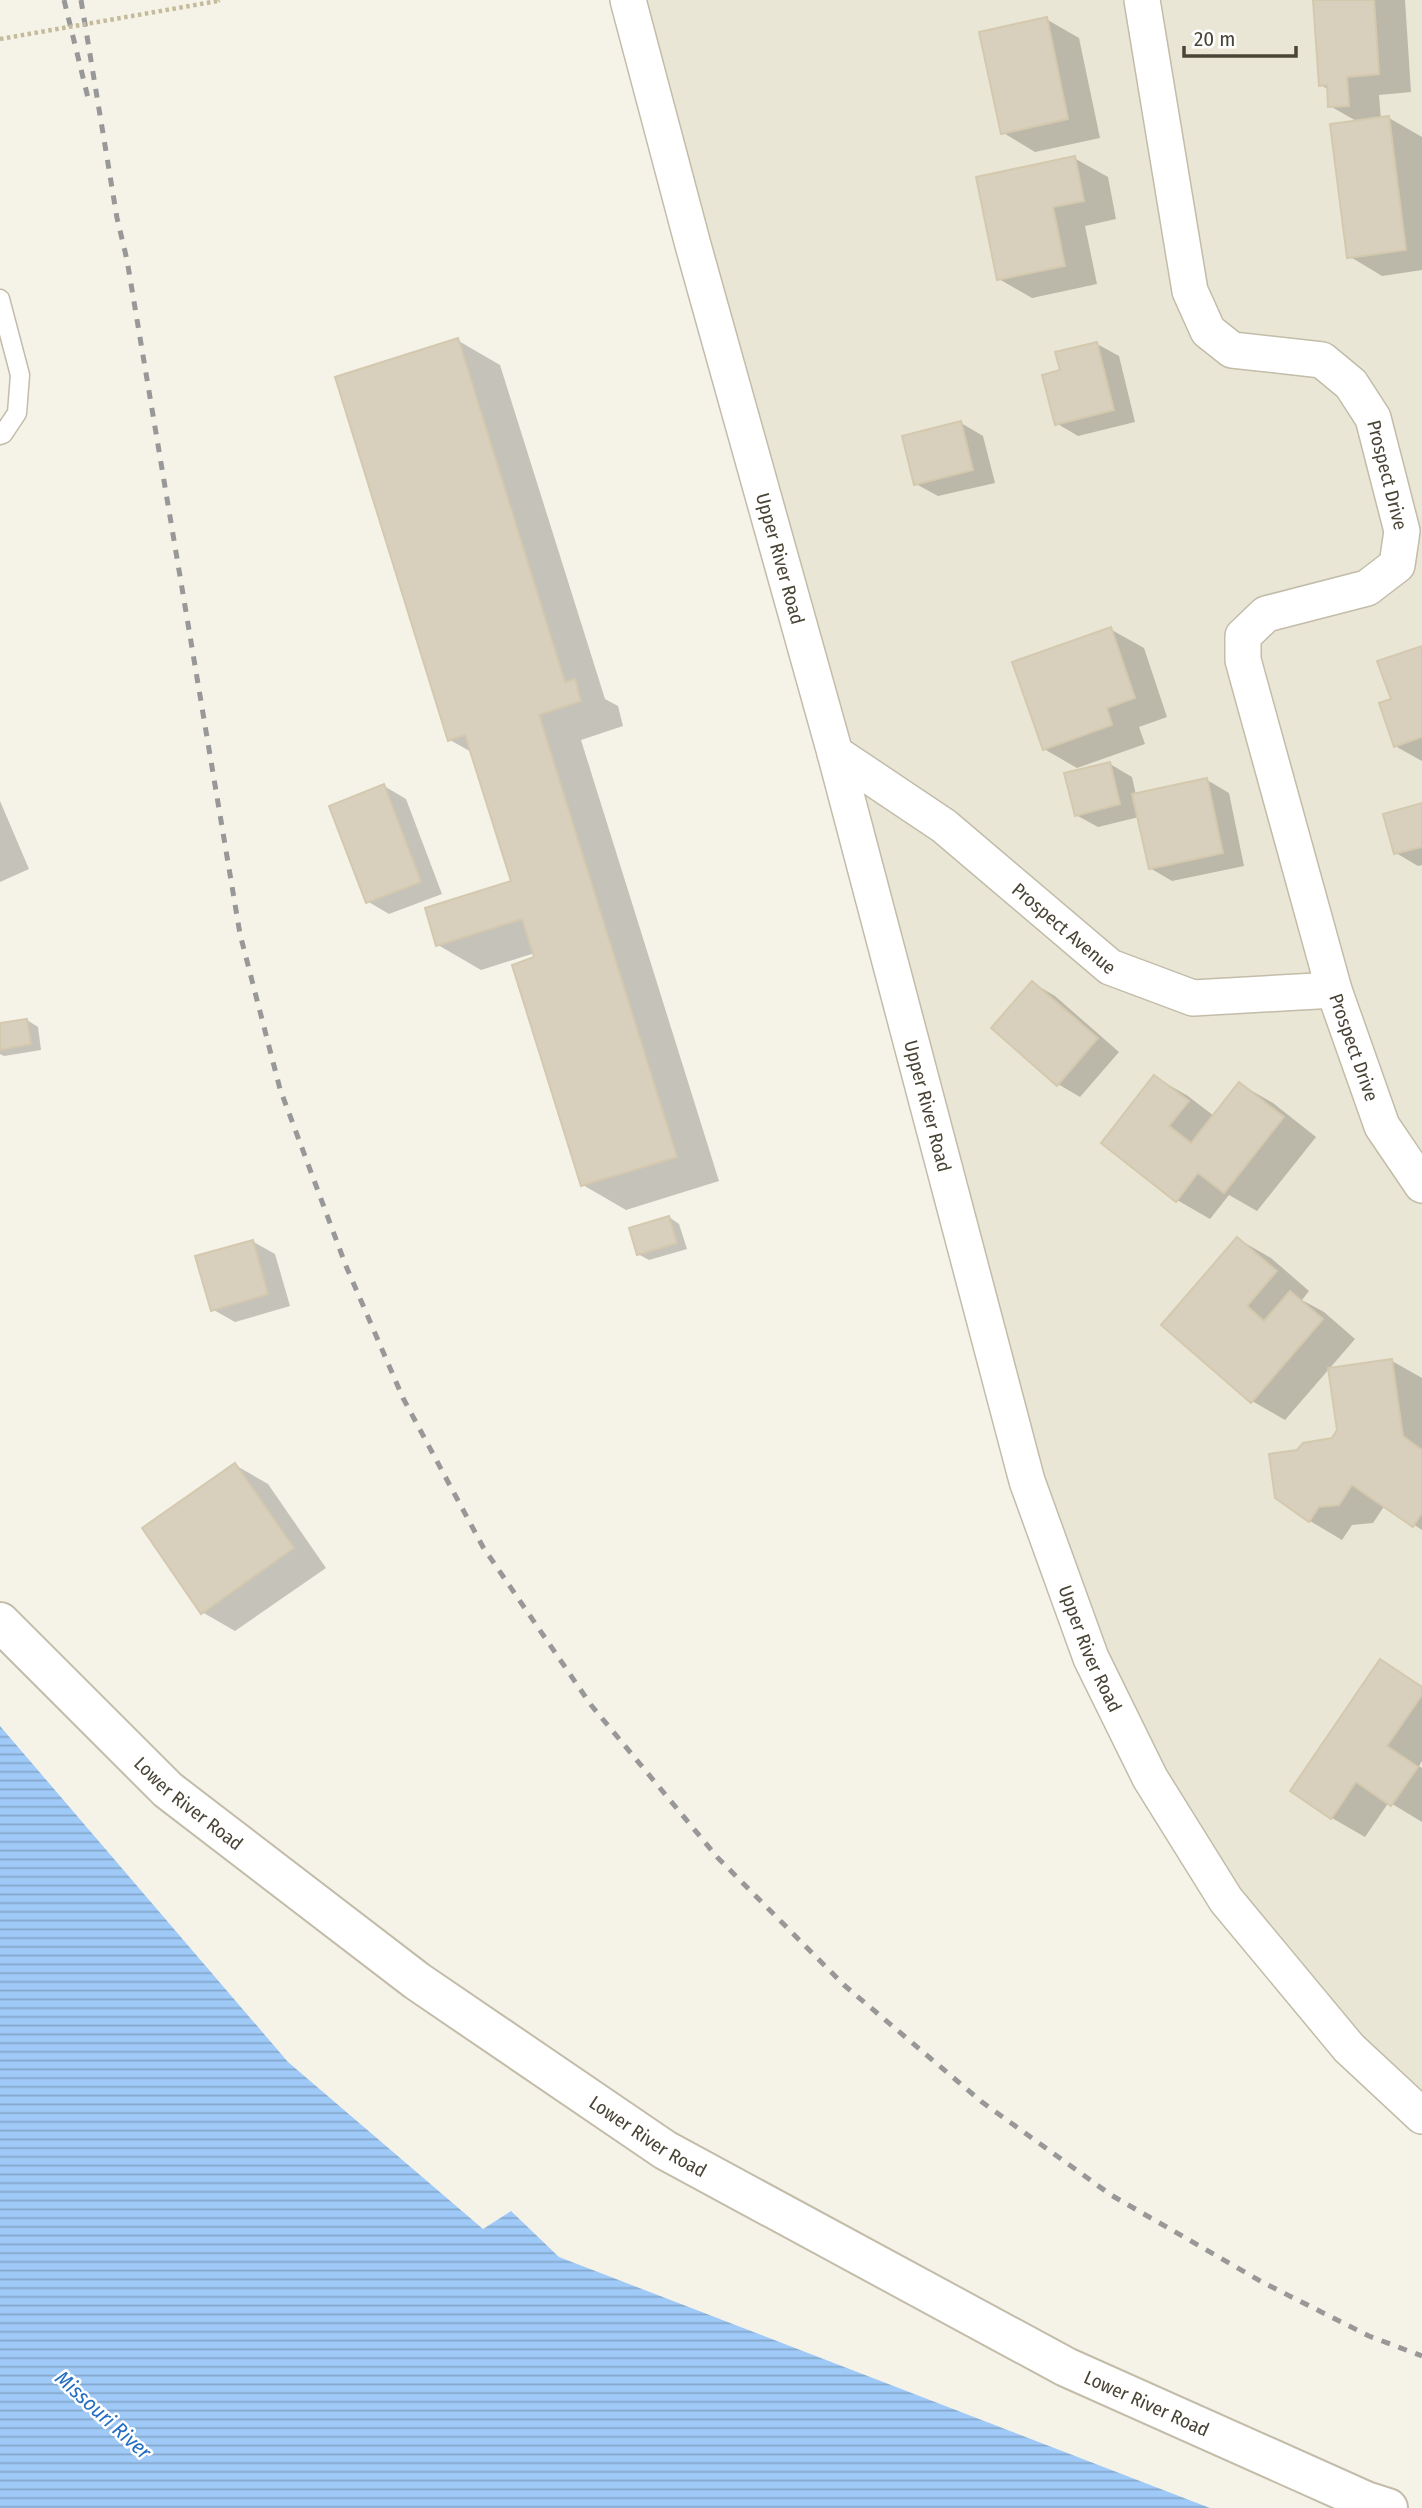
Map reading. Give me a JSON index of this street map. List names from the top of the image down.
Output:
{
  "streets": {
    "street": [
      "Prospect Drive",
      "Upper River Road",
      "Prospect Avenue",
      "Lower River Road"
    ]
  },
  "crossings": [
    ["Prospect Drive", "Prospect Avenue"],
    ["Upper River Road", "Prospect Avenue"]
  ],
  "water": ["Missouri River"],
  "scale_bar": "20 m"
}
